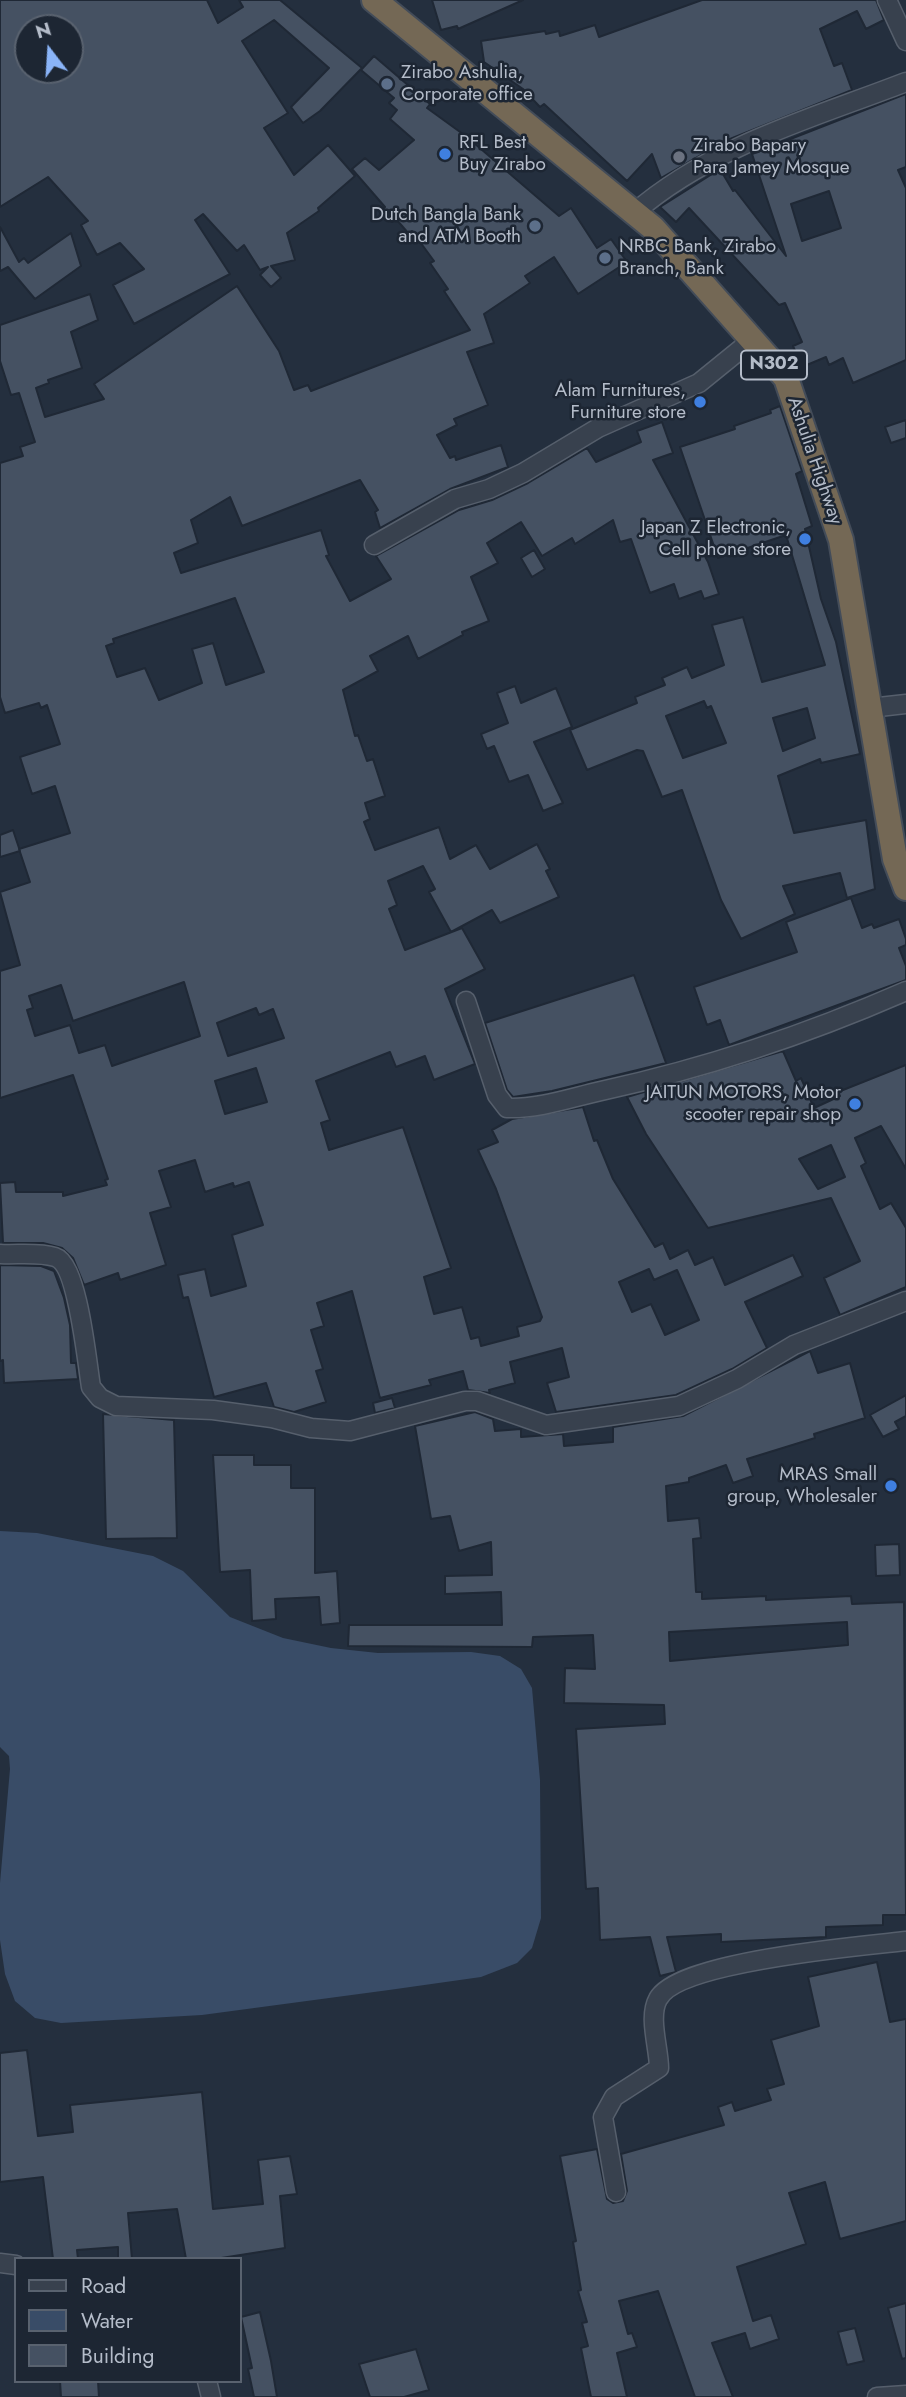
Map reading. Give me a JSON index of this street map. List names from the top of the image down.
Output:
{
  "streets": {
    "highway": ["N302", "Ashulia Highway"]
  },
  "places": [
    "Zirabo Ashulia, Corporate office",
    "RFL Best Buy Zirabo",
    "Zirabo Bapary Para Jamey Mosque",
    "Dutch Bangla Bank and ATM Booth",
    "NRBC Bank, Zirabo Branch, Bank",
    "Alam Furnitures, Furniture store",
    "Japan Z Electronic, Cell phone store",
    "JAITUN MOTORS, Motor scooter repair shop",
    "MRAS Small group, Wholesaler"
  ],
  "legend": ["Road", "Water", "Building"],
  "north": "top"
}
